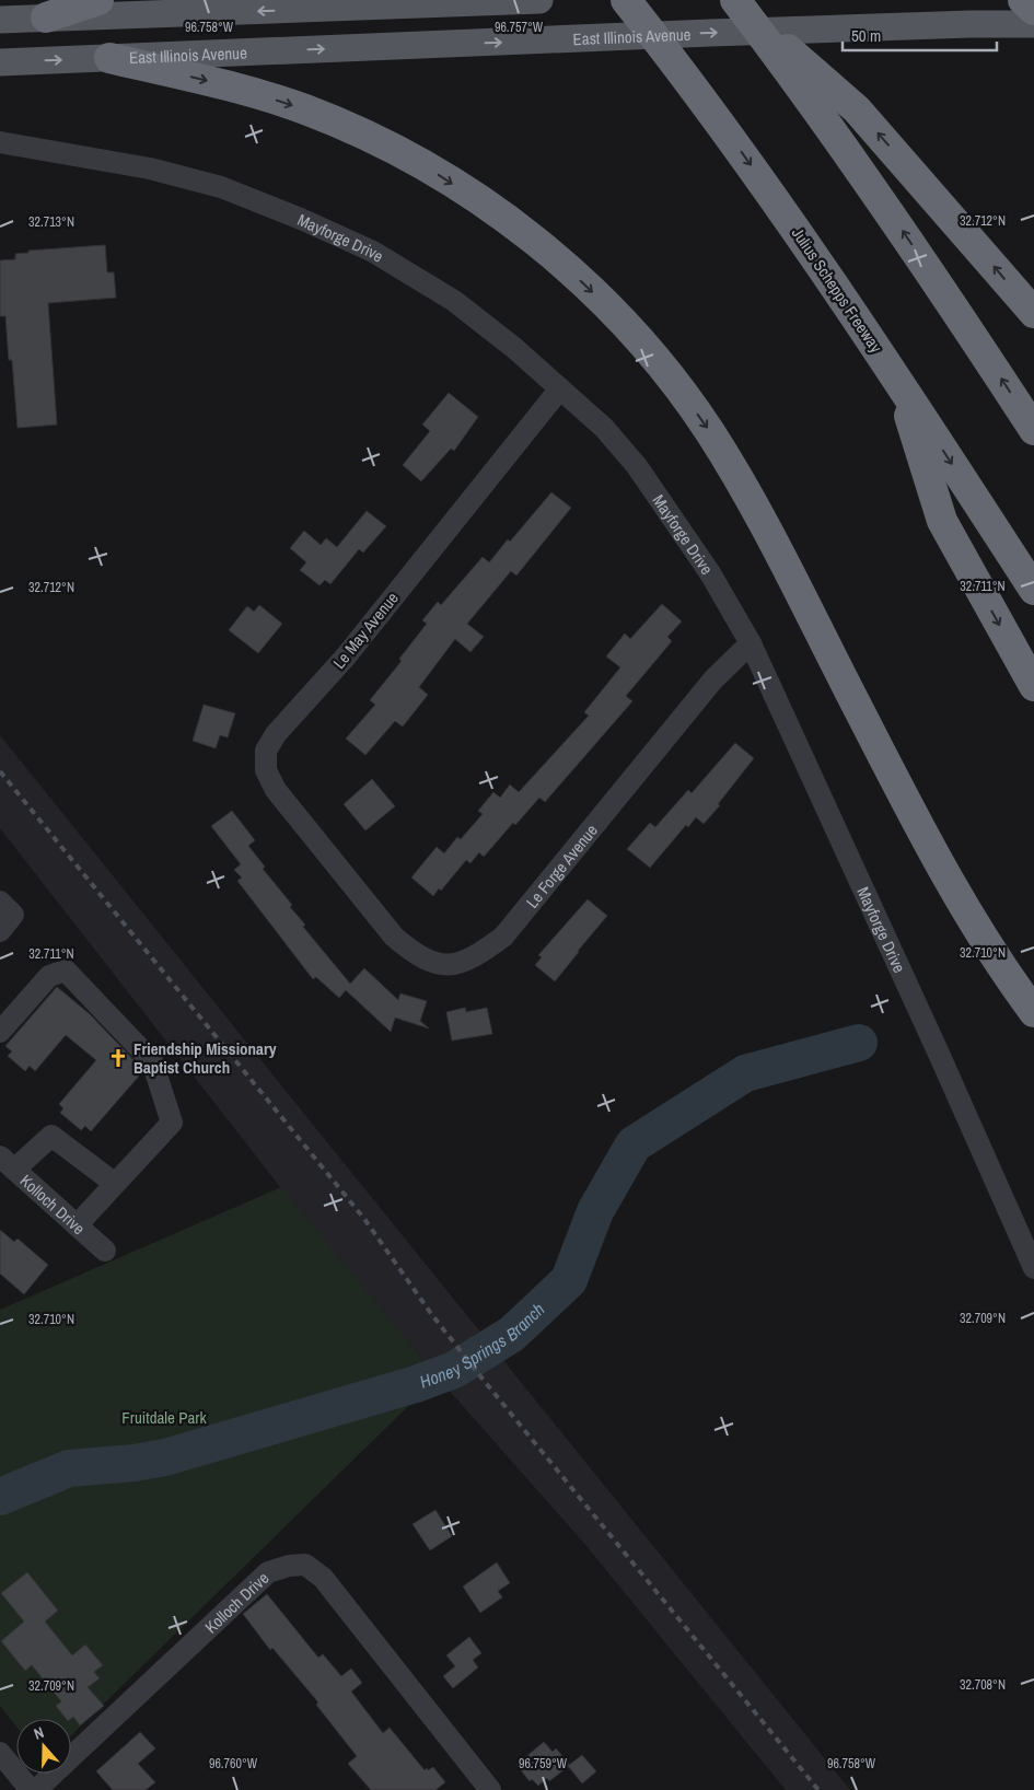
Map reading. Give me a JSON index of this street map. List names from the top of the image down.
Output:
{
  "streets": {
    "highway": ["Julius Schepps Freeway"],
    "main road": ["East Illinois Avenue"],
    "street": [
      "Mayforge Drive",
      "Le May Avenue",
      "Le Forge Avenue",
      "Kolloch Drive"
    ]
  },
  "crossings": [
    ["Mayforge Drive", "Le May Avenue"],
    ["Mayforge Drive", "Le Forge Avenue"],
    ["Le May Avenue", "Le Forge Avenue"]
  ],
  "water": ["Honey Springs Branch"],
  "parks": ["Fruitdale Park"],
  "places": {
    "church": ["Friendship Missionary Baptist Church"]
  },
  "scale_bar": "50 m",
  "north": "top",
  "coordinates": [
    "96.758°W",
    "96.757°W",
    "32.712°N",
    "32.713°N",
    "32.711°N",
    "32.710°N",
    "32.709°N",
    "32.708°N",
    "96.760°W",
    "96.759°W"
  ]
}
